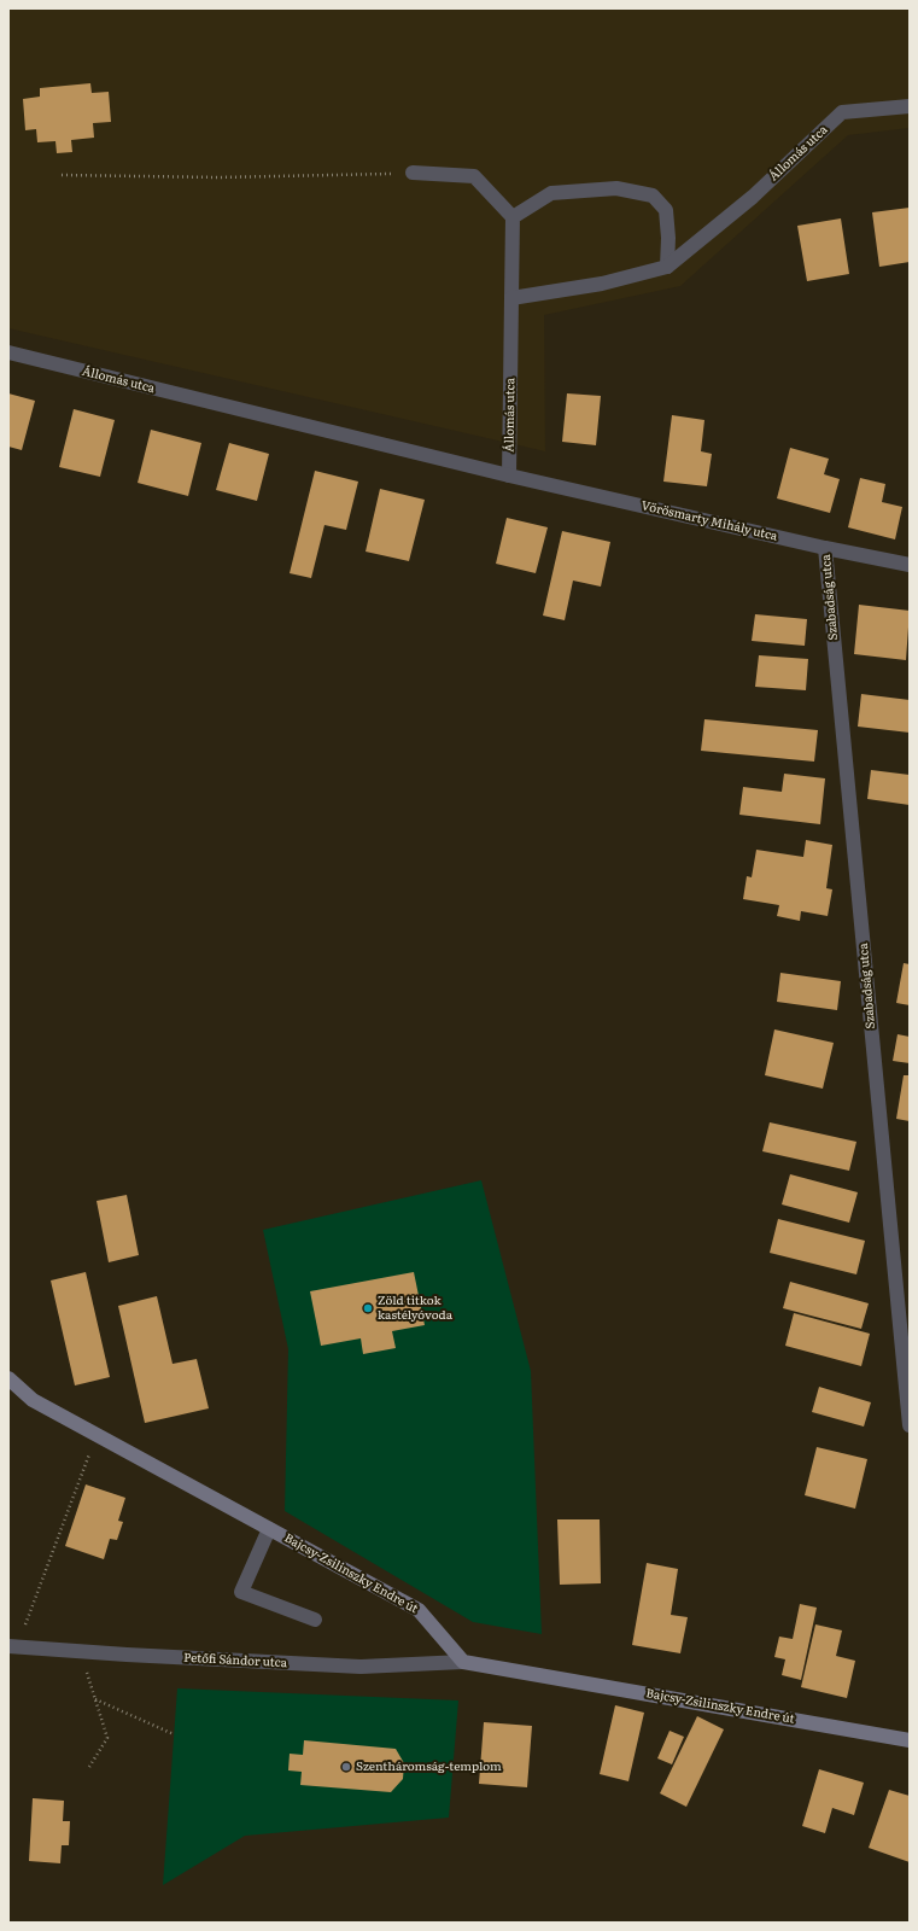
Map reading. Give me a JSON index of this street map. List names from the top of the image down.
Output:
{
  "streets": {
    "main road": ["Bajcsy-Zsilinszky Endre út"],
    "street": [
      "Állomás utca",
      "Vörösmarty Mihály utca",
      "Szabadság utca",
      "Petőfi Sándor utca"
    ]
  },
  "crossings": [
    ["Állomás utca", "Vörösmarty Mihály utca"],
    ["Vörösmarty Mihály utca", "Szabadság utca"],
    ["Bajcsy-Zsilinszky Endre út", "Petőfi Sándor utca"]
  ],
  "places": ["Zöld titkok kastélyóvoda", "Szentháromság-templom"]
}
